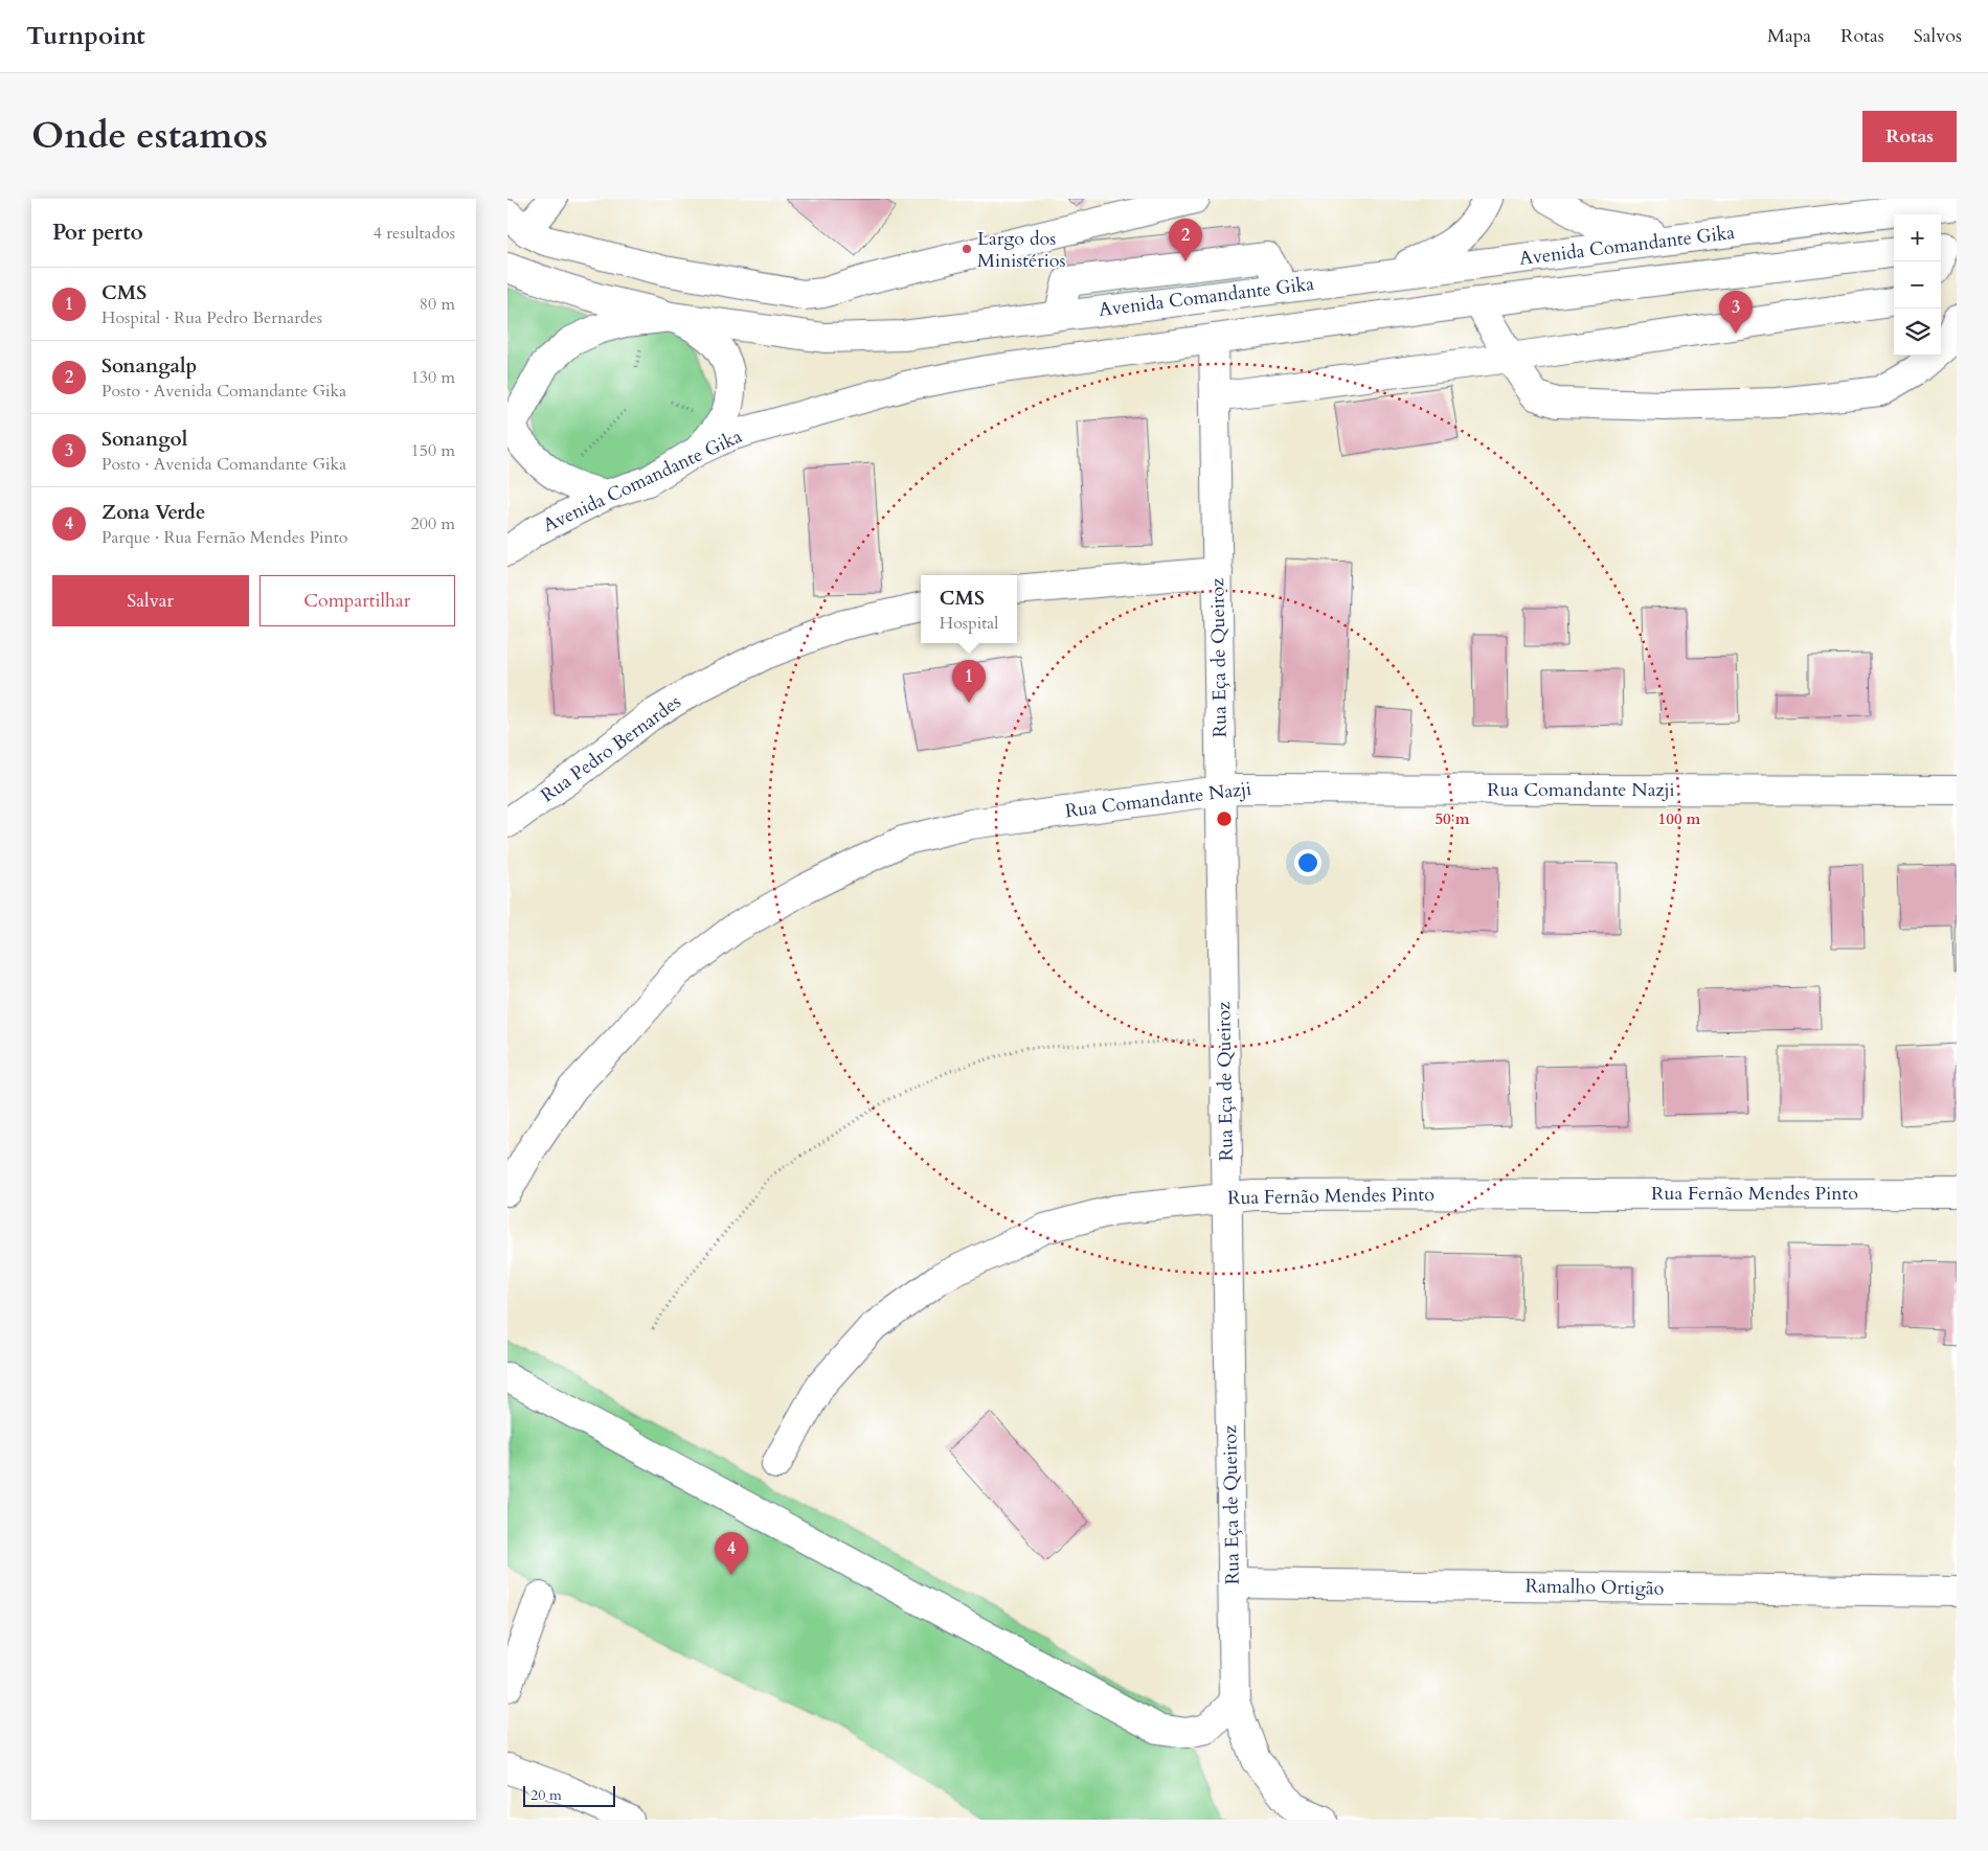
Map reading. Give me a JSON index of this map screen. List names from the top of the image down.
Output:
{
  "streets": {
    "street": [
      "Avenida Comandante Gika",
      "Rua Eça de Queiroz",
      "Rua Pedro Bernardes",
      "Rua Comandante Nazji",
      "Rua Fernão Mendes Pinto",
      "Ramalho Ortigão"
    ]
  },
  "crossings": [
    ["Avenida Comandante Gika", "Rua Eça de Queiroz"],
    ["Rua Eça de Queiroz", "Rua Comandante Nazji"],
    ["Rua Eça de Queiroz", "Rua Fernão Mendes Pinto"],
    ["Rua Eça de Queiroz", "Ramalho Ortigão"]
  ],
  "places": ["Largo dos Ministérios"],
  "scale_bar": "20 m",
  "page": {
    "header": "Turnpoint",
    "nav": ["Mapa", "Rotas", "Salvos"],
    "title": "Onde estamos",
    "buttons": [
      "Rotas",
      ["Salvar", "Compartilhar"]
    ],
    "heading": ["Por perto", "4 resultados"],
    "map_buttons": ["+", "−"],
    "pins": [
      "2",
      "3",
      "1",
      "4"
    ],
    "list": [
      {
        "mark": "1",
        "name": "CMS",
        "note": "Hospital · Rua Pedro Bernardes",
        "value": "80 m"
      },
      {
        "mark": "2",
        "name": "Sonangalp",
        "note": "Posto · Avenida Comandante Gika",
        "value": "130 m"
      },
      {
        "mark": "3",
        "name": "Sonangol",
        "note": "Posto · Avenida Comandante Gika",
        "value": "150 m"
      },
      {
        "mark": "4",
        "name": "Zona Verde",
        "note": "Parque · Rua Fernão Mendes Pinto",
        "value": "200 m"
      }
    ],
    "popup": ["CMS", "Hospital"],
    "scale": "20 m"
  },
  "rings": ["50 m", "100 m"]
}
